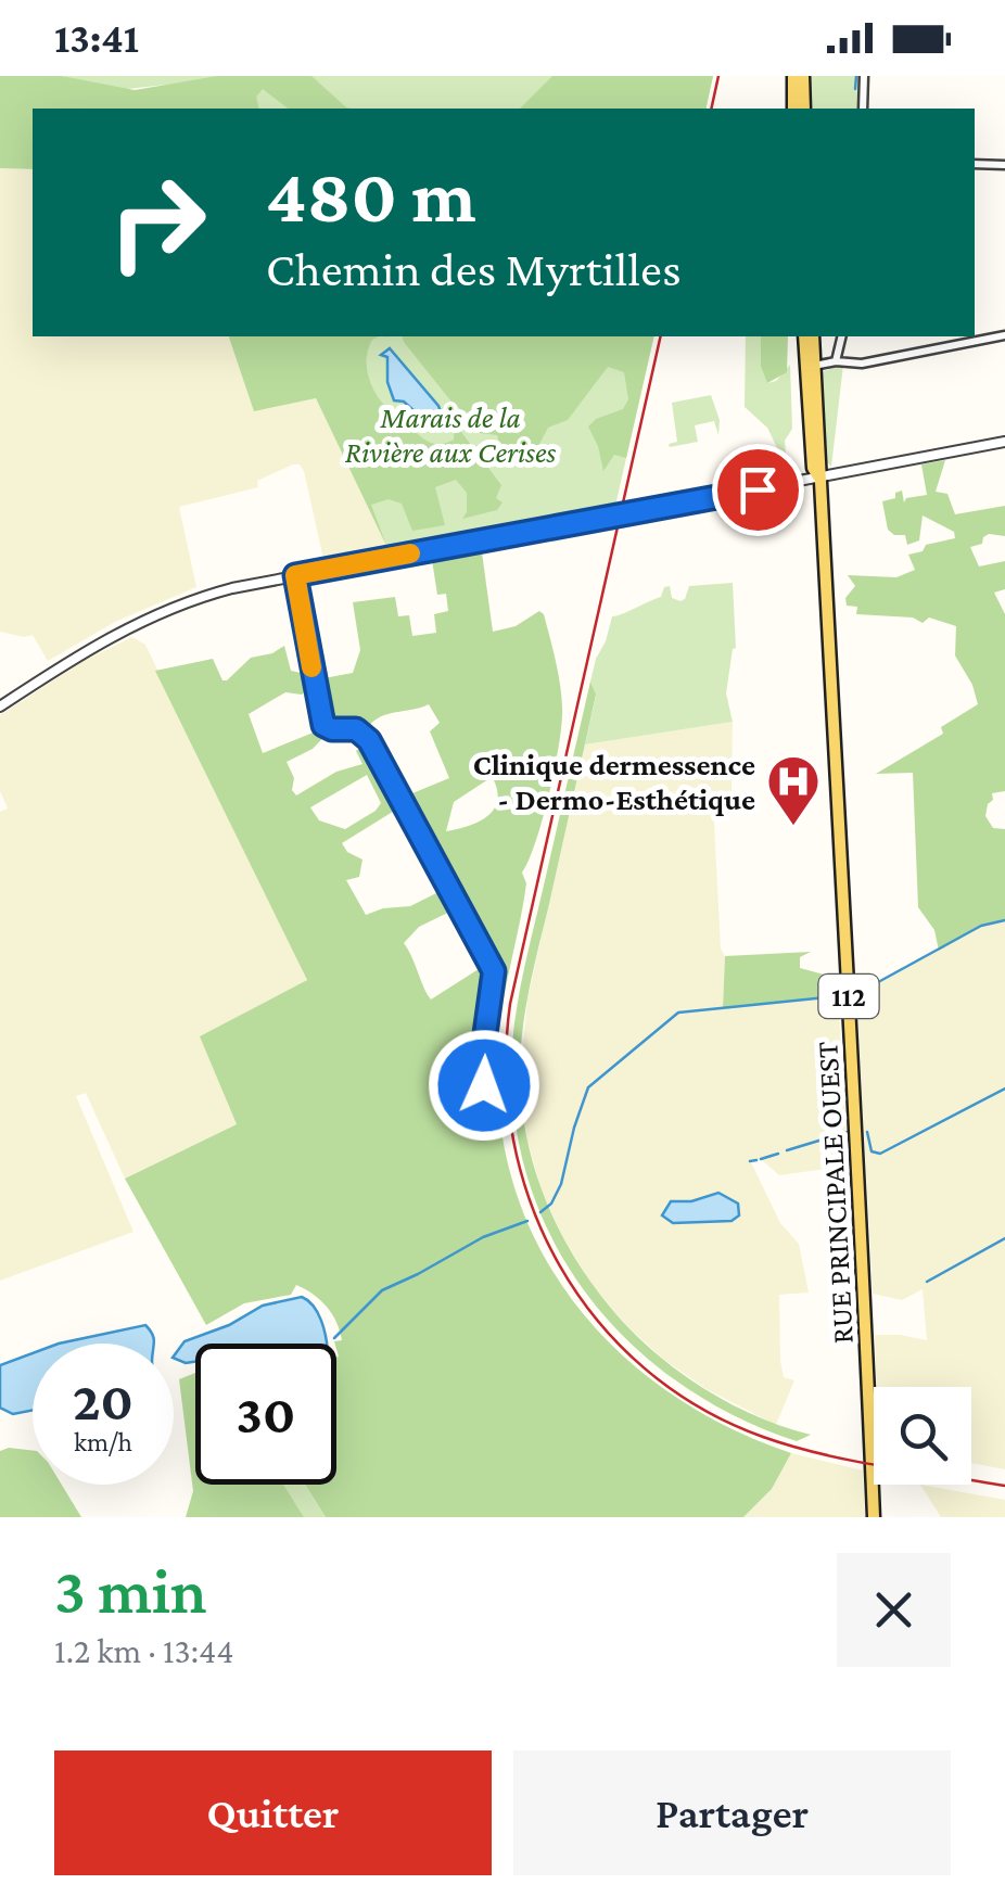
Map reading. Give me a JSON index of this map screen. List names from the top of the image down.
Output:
{
  "streets": {
    "main road": ["112", "RUE PRINCIPALE OUEST"]
  },
  "parks": ["Marais de la Rivière aux Cerises"],
  "places": {
    "hospital": ["Clinique dermessence - Dermo-Esthétique"]
  },
  "page": {
    "status": "13:41",
    "turn": ["480 m", "Chemin des Myrtilles"],
    "speed": "20 km/h",
    "limit": "30",
    "heading": ["3 min", "1.2 km · 13:44"],
    "buttons": ["Quitter", "Partager"]
  }
}
